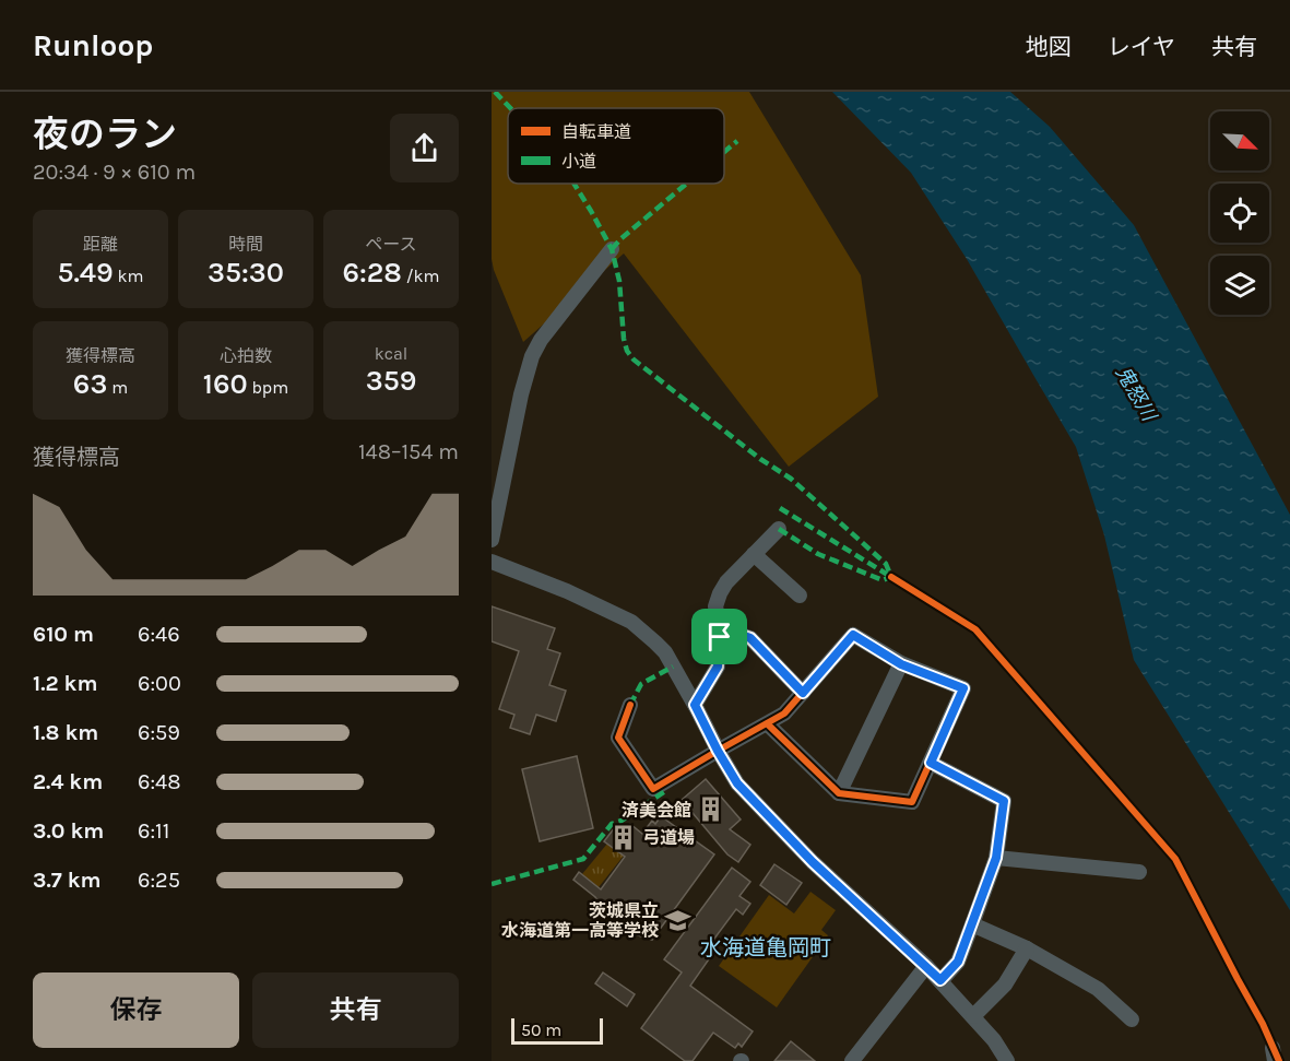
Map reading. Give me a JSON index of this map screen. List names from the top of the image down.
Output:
{
  "districts": ["水海道亀岡町"],
  "water": ["鬼怒川"],
  "places": {
    "building": ["済美会館", "弓道場"],
    "school or university": ["茨城県立 水海道第一高等学校"]
  },
  "legend": ["自転車道", "小道"],
  "scale_bar": "50 m",
  "north": "bottom right",
  "page": {
    "header": "Runloop",
    "nav": ["地図", "レイヤ", "共有"],
    "heading": ["夜のラン", "20:34 · 9 × 610 m"],
    "stats": [
      ["距離", "5.49 km"],
      ["時間", "35:30"],
      ["ペース", "6:28 /km"],
      ["獲得標高", "63 m"],
      ["心拍数", "160 bpm"],
      ["kcal", "359"]
    ],
    "chart": ["獲得標高", "148–154 m"],
    "list": [
      {
        "name": "610 m",
        "note": "6:46"
      },
      {
        "name": "1.2 km",
        "note": "6:00"
      },
      {
        "name": "1.8 km",
        "note": "6:59"
      },
      {
        "name": "2.4 km",
        "note": "6:48"
      },
      {
        "name": "3.0 km",
        "note": "6:11"
      },
      {
        "name": "3.7 km",
        "note": "6:25"
      }
    ],
    "buttons": ["保存", "共有"],
    "scale": "50 m"
  }
}
